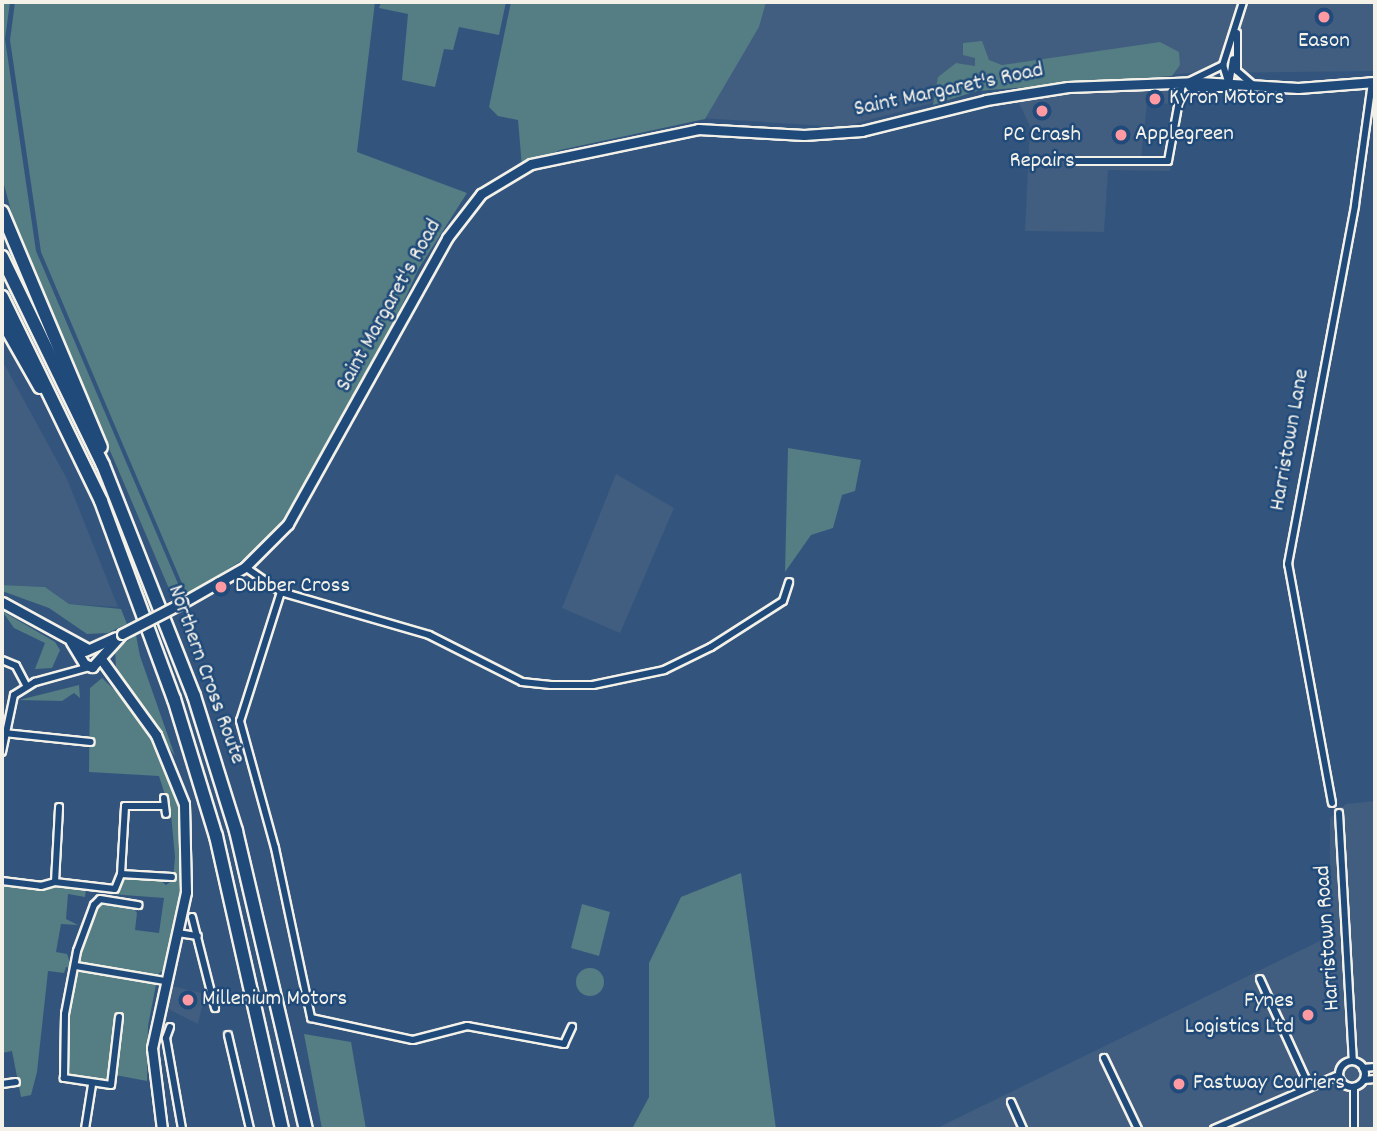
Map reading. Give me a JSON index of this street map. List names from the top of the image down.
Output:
{
  "streets": {
    "highway": ["Northern Cross Route"],
    "main road": ["Saint Margaret's Road"],
    "street": ["Harristown Lane", "Harristown Road"]
  },
  "crossings": [
    ["Saint Margaret's Road", "Harristown Lane"]
  ],
  "places": [
    "Eason",
    "Kyron Motors",
    "PC Crash Repairs",
    "Applegreen",
    "Dubber Cross",
    "Millenium Motors",
    "Fynes Logistics Ltd",
    "Fastway Couriers"
  ]
}
